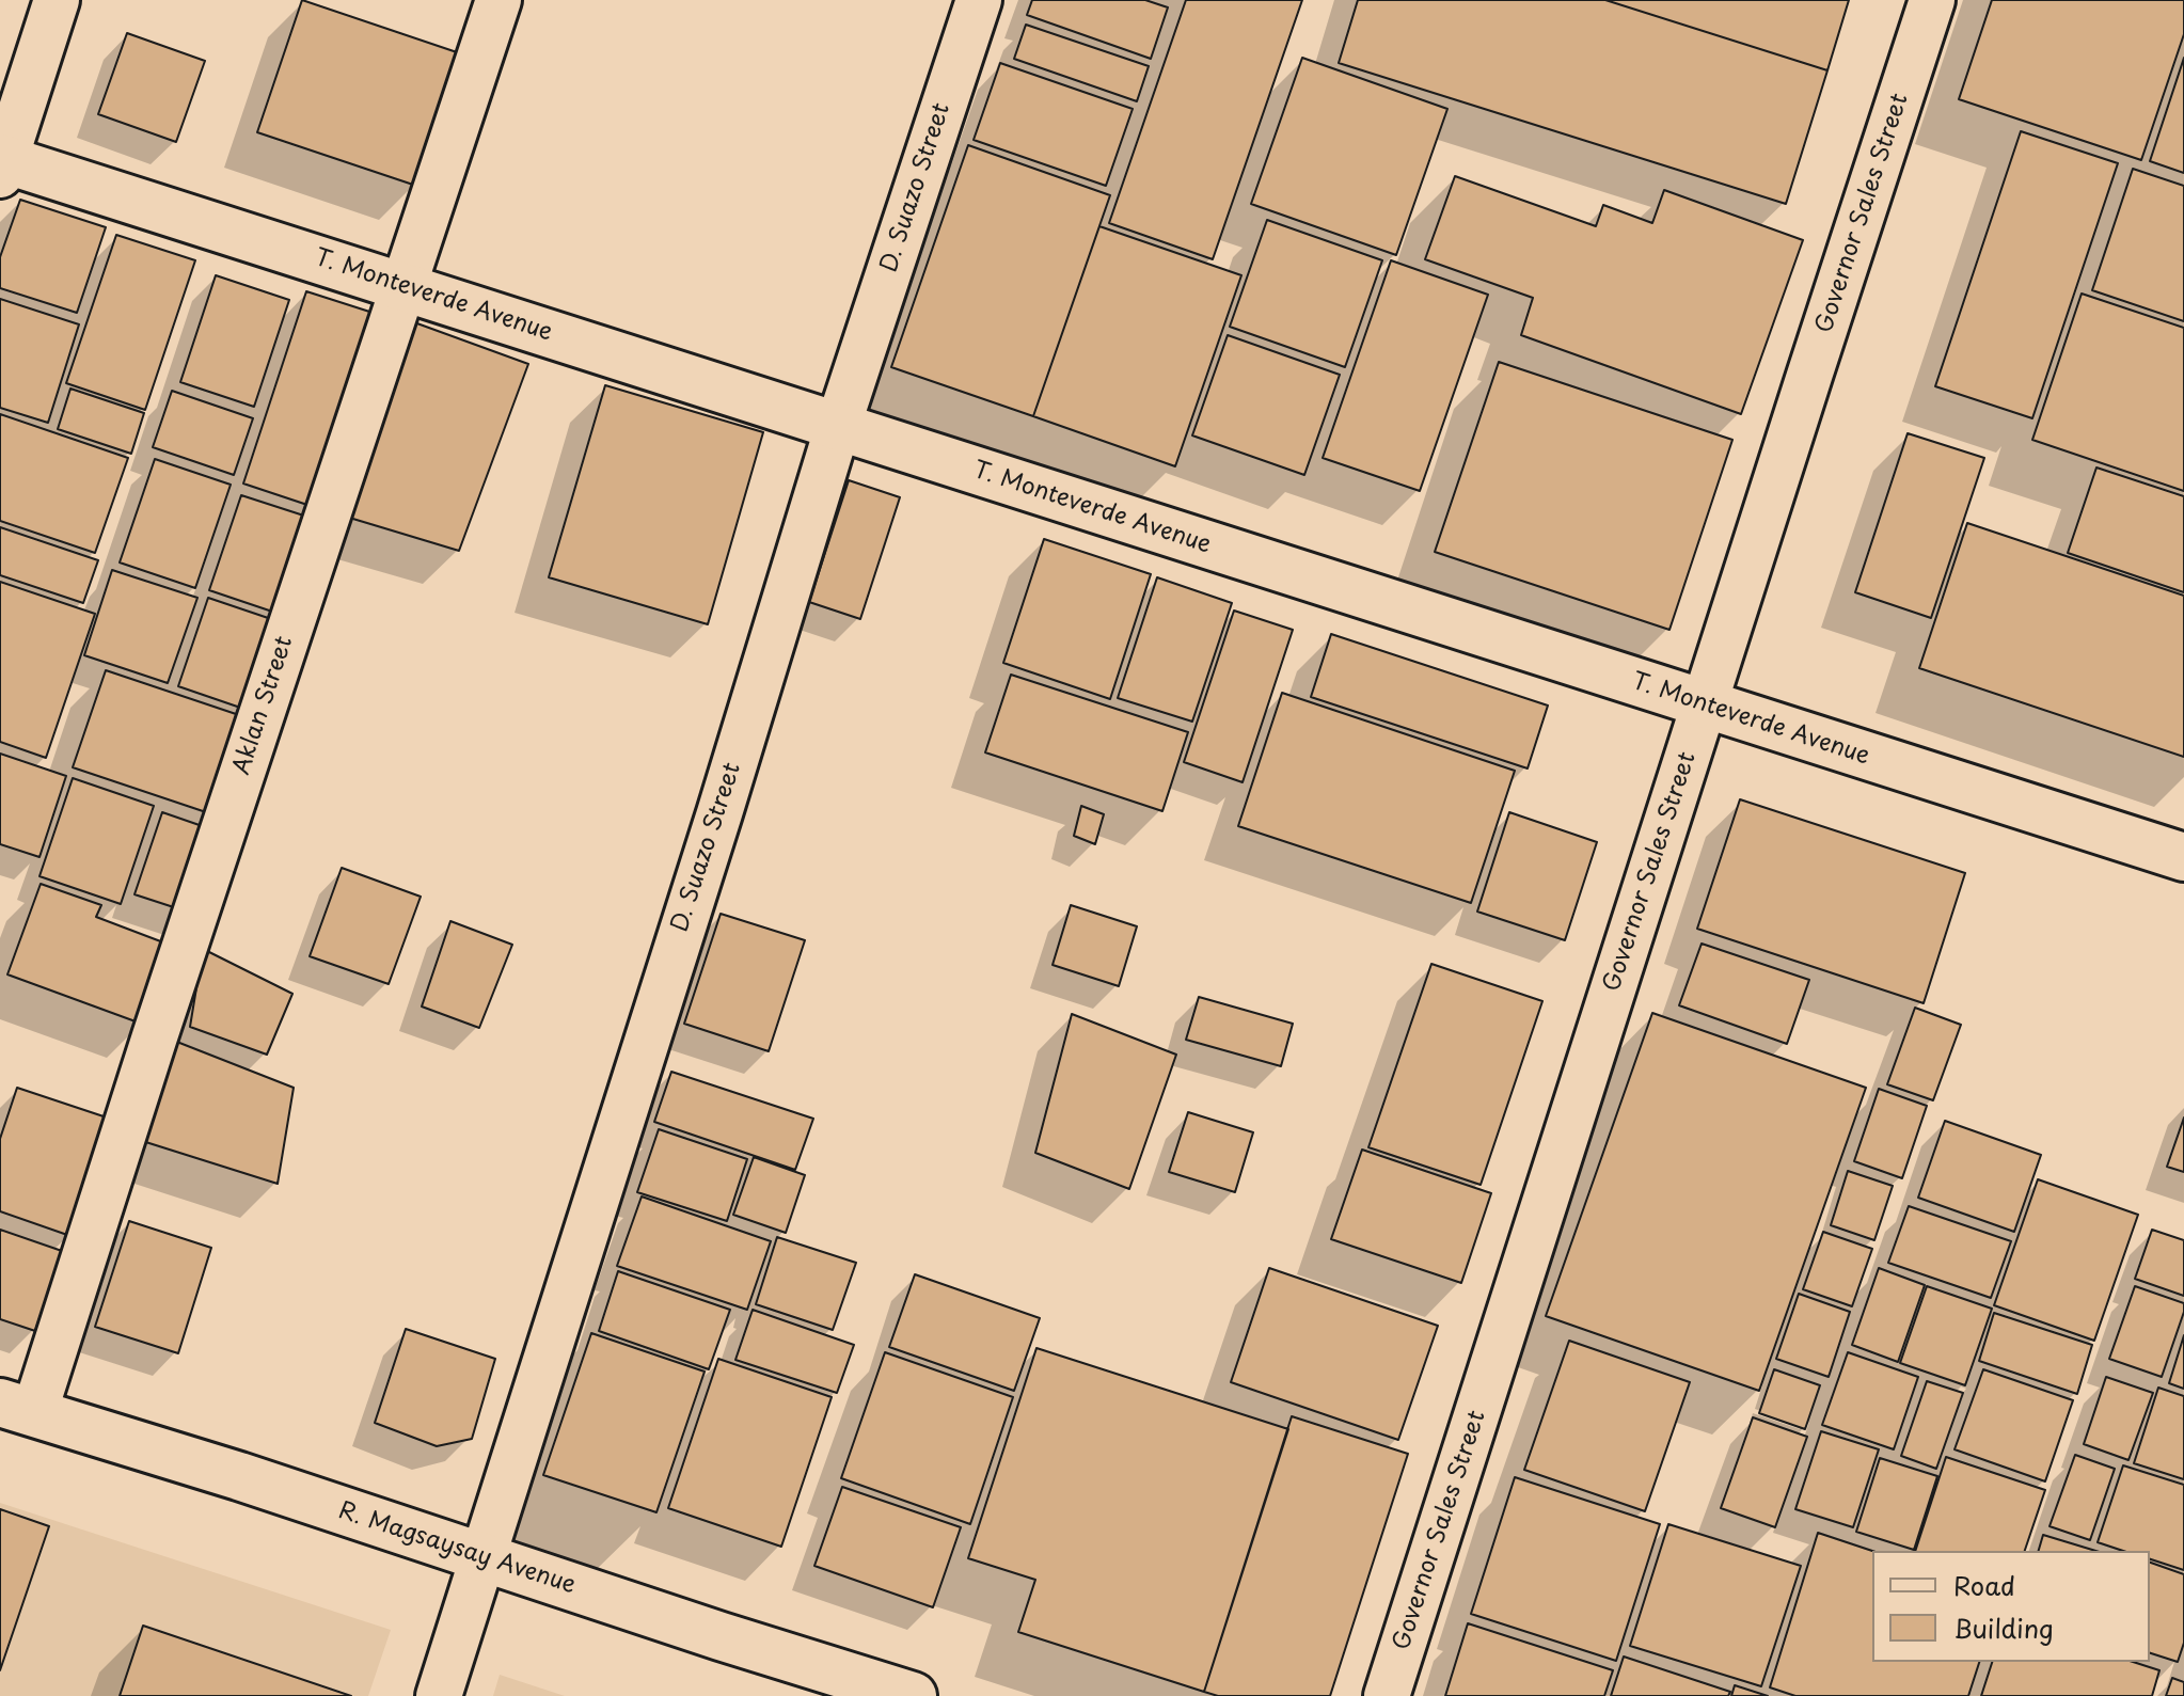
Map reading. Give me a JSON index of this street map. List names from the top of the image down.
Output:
{
  "streets": {
    "street": [
      "D. Suazo Street",
      "Governor Sales Street",
      "T. Monteverde Avenue",
      "Aklan Street",
      "R. Magsaysay Avenue"
    ]
  },
  "crossings": [
    ["D. Suazo Street", "T. Monteverde Avenue"],
    ["D. Suazo Street", "R. Magsaysay Avenue"],
    ["Governor Sales Street", "T. Monteverde Avenue"],
    ["T. Monteverde Avenue", "Aklan Street"],
    ["Aklan Street", "R. Magsaysay Avenue"]
  ],
  "legend": ["Road", "Building"]
}
